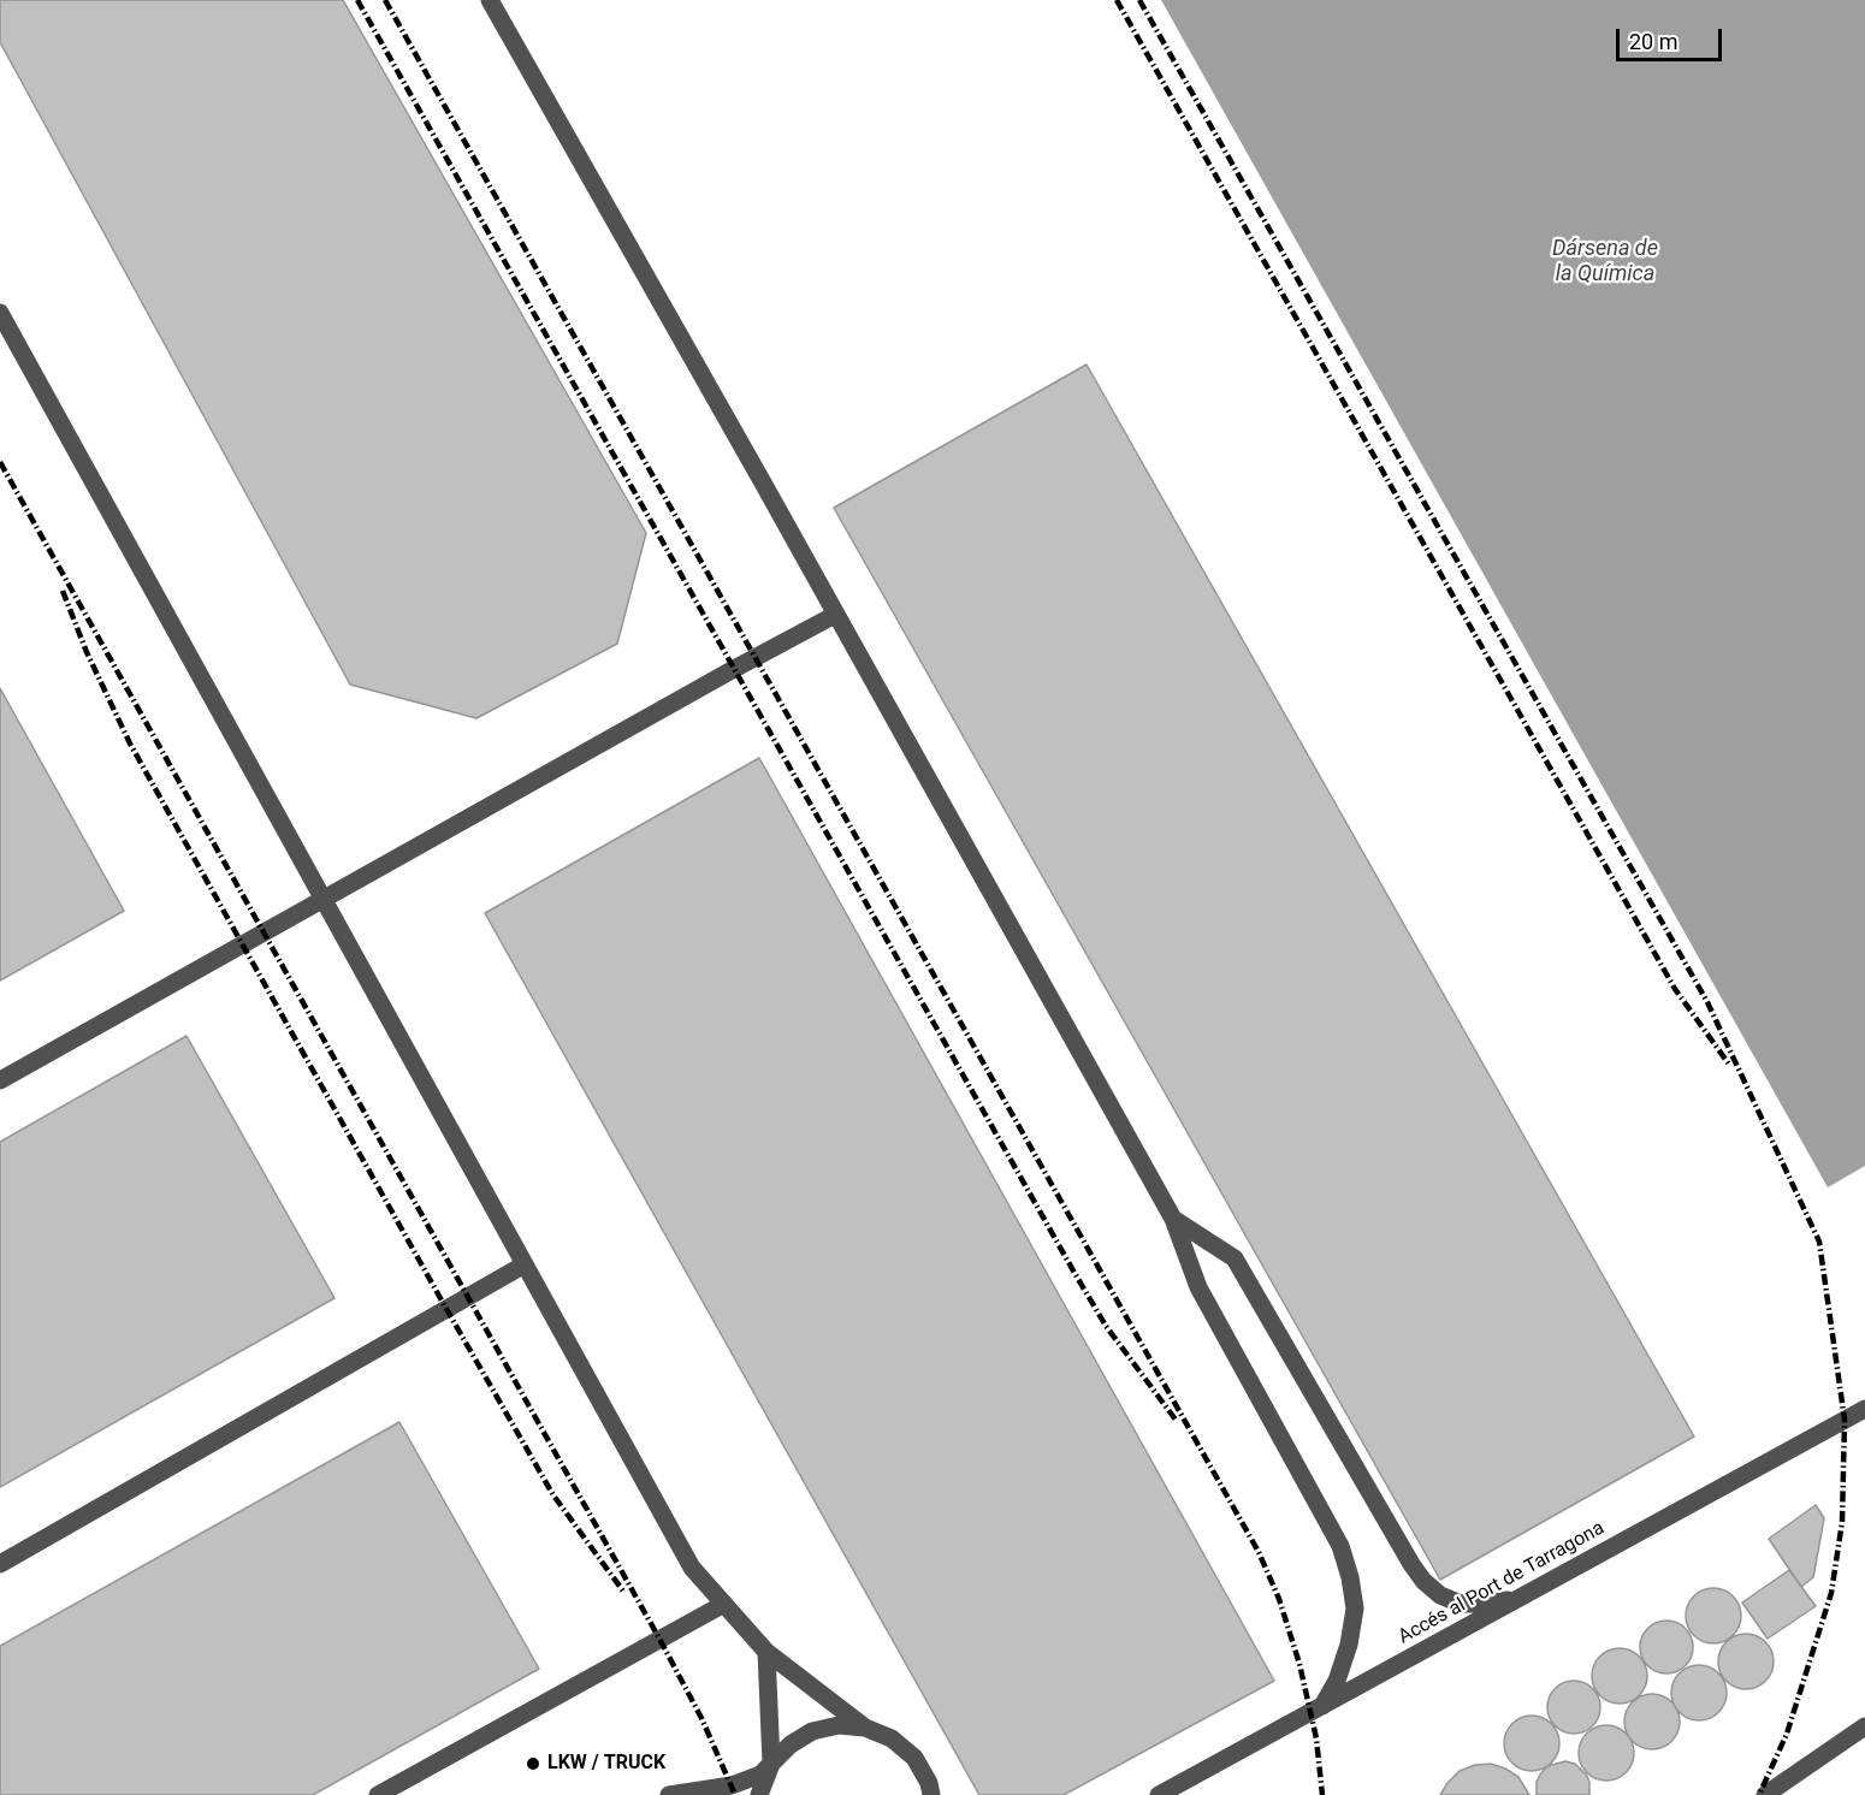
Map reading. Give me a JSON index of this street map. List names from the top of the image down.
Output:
{
  "streets": {
    "lane": ["Accés al Port de Tarragona"]
  },
  "water": ["Dársena de la Química"],
  "places": ["LKW / TRUCK"],
  "scale_bar": "20 m"
}
